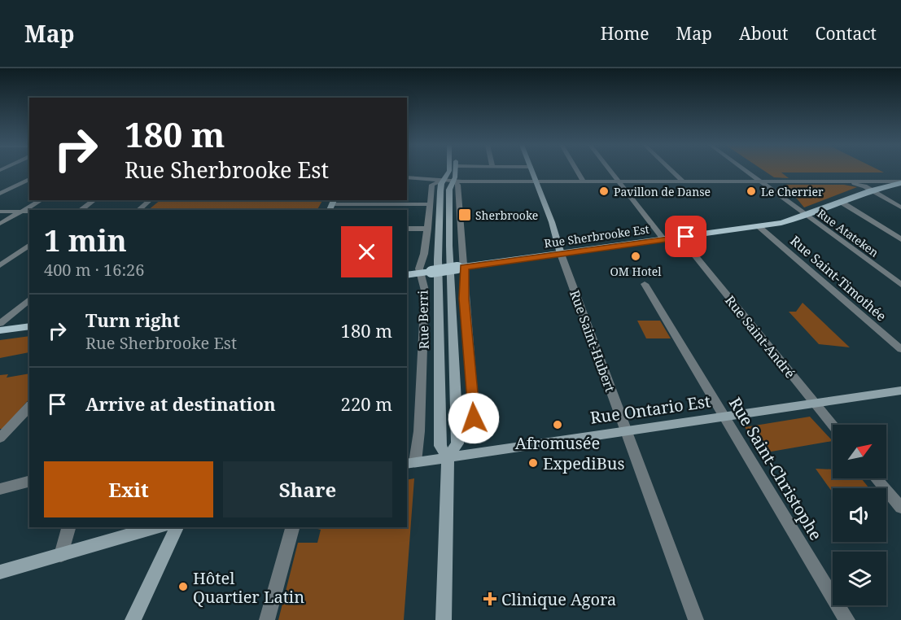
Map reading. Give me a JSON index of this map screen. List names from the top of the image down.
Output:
{
  "streets": {
    "main road": ["Rue Sherbrooke Est"],
    "street": [
      "Rue Atateken",
      "Rue Saint-Timothée",
      "Rue Berri",
      "Rue Saint-André",
      "Rue Saint-Hubert",
      "Rue Ontario Est",
      "Rue Saint-Christophe"
    ]
  },
  "crossings": [
    ["Rue Atateken", "Rue Sherbrooke Est"],
    ["Rue Sherbrooke Est", "Rue Saint-Timothée"],
    ["Rue Sherbrooke Est", "Rue Berri"],
    ["Rue Sherbrooke Est", "Rue Saint-André"],
    ["Rue Sherbrooke Est", "Rue Saint-Hubert"],
    ["Rue Berri", "Rue Ontario Est"],
    ["Rue Saint-André", "Rue Ontario Est"],
    ["Rue Saint-Hubert", "Rue Ontario Est"],
    ["Rue Ontario Est", "Rue Saint-Christophe"]
  ],
  "places": {
    "other": [
      "Pavillon de Danse",
      "Le Cherrier",
      "OM Hotel",
      "Afromusée",
      "ExpediBus",
      "Hôtel Quartier Latin"
    ],
    "transit": ["Sherbrooke"],
    "health": ["Clinique Agora"]
  },
  "north": "top right",
  "page": {
    "header": "Map",
    "nav": [
      "Home",
      "Map",
      "About",
      "Contact"
    ],
    "turn": ["180 m", "Rue Sherbrooke Est"],
    "heading": ["1 min", "400 m · 16:26"],
    "list": [
      {
        "name": "Turn right",
        "note": "Rue Sherbrooke Est",
        "value": "180 m"
      },
      {
        "name": "Arrive at destination",
        "value": "220 m"
      }
    ],
    "buttons": ["Exit", "Share"]
  }
}
